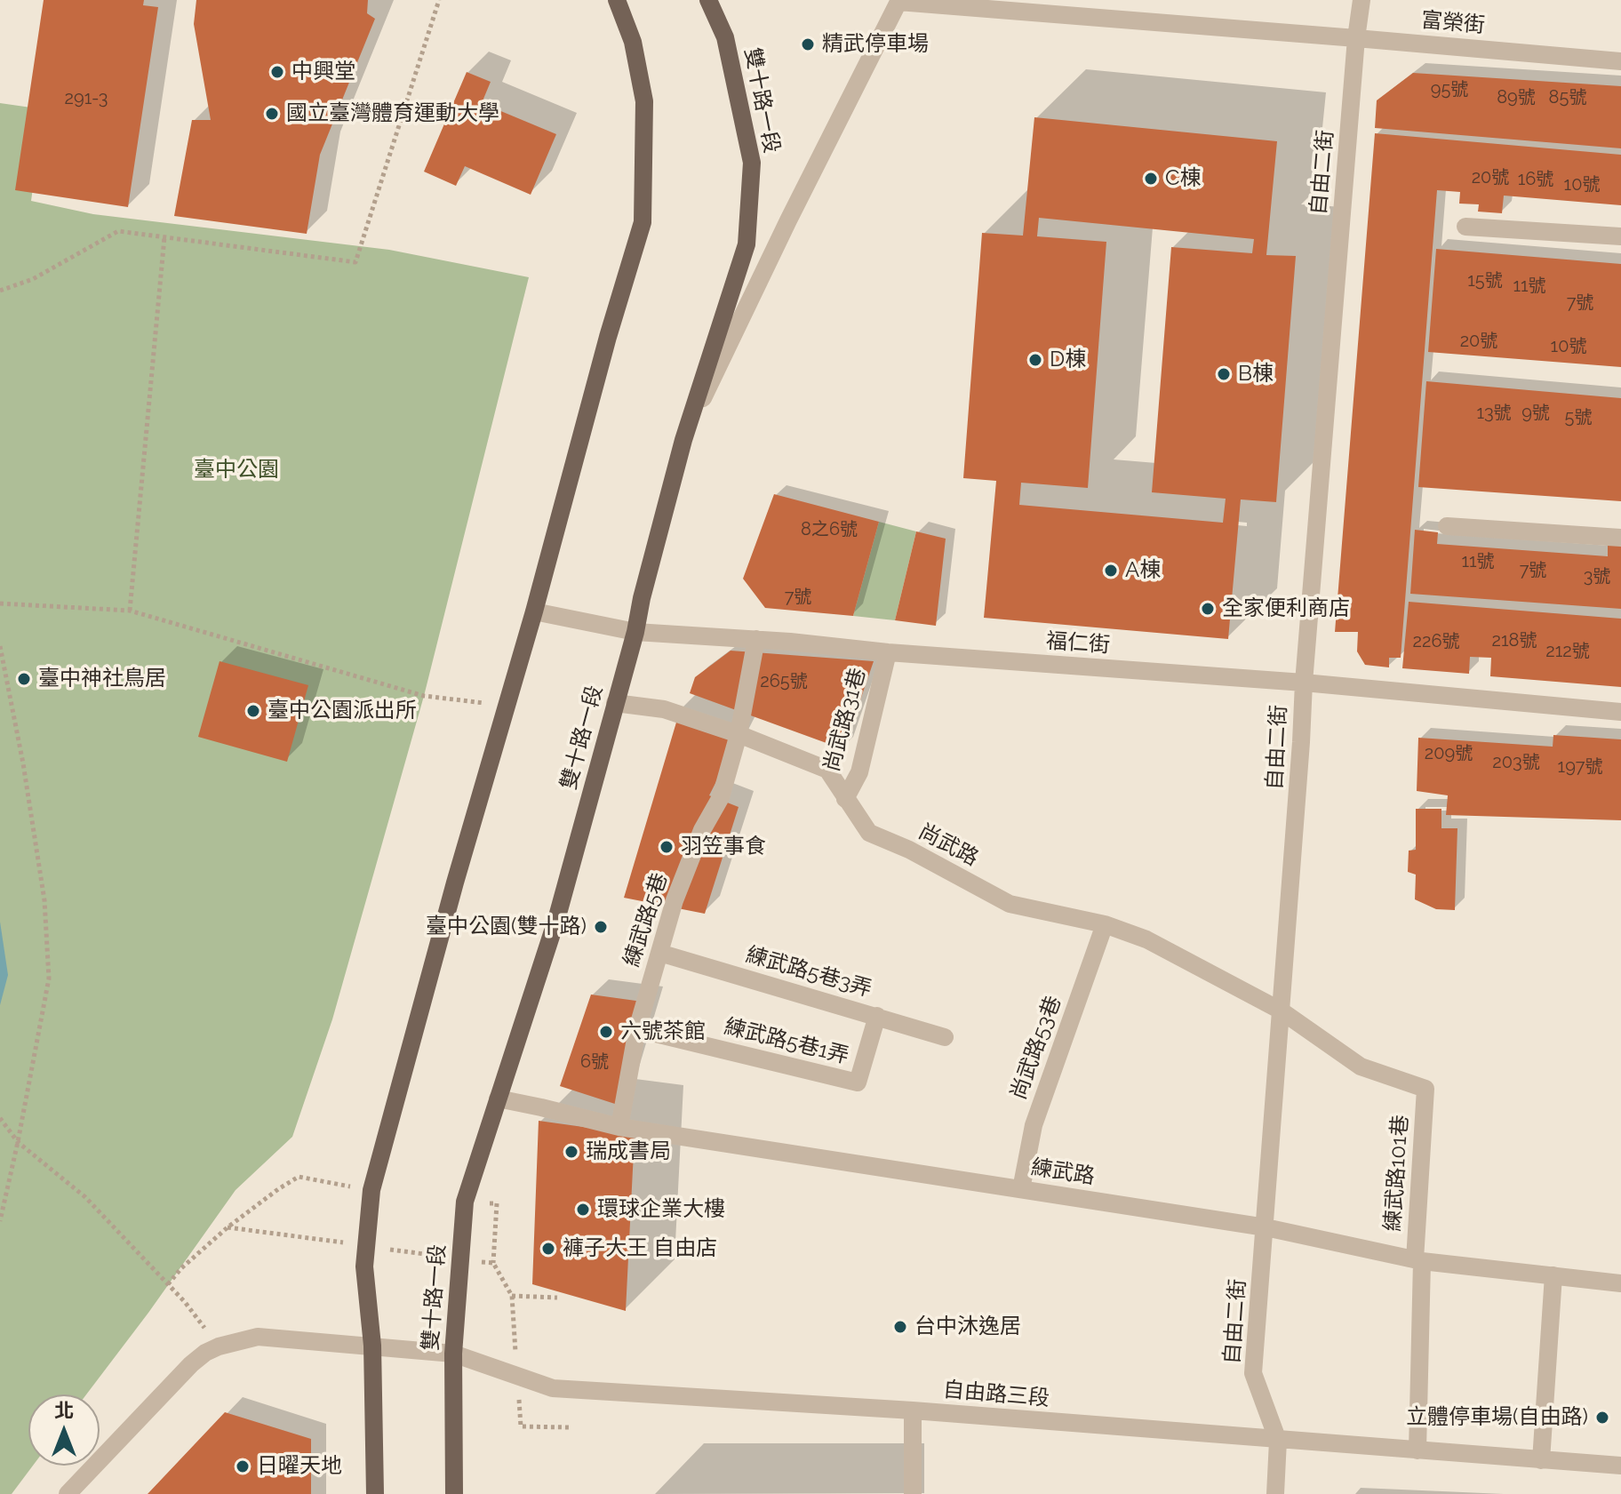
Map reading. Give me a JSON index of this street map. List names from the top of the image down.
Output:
{
  "streets": {
    "main road": ["雙十路一段"],
    "street": [
      "富榮街",
      "自由二街",
      "福仁街",
      "尚武路31巷",
      "尚武路",
      "練武路5巷",
      "練武路5巷3弄",
      "練武路5巷1弄",
      "尚武路53巷",
      "練武路",
      "練武路101巷",
      "自由路三段"
    ]
  },
  "crossings": [
    ["富榮街", "自由二街"],
    ["雙十路一段", "福仁街"],
    ["雙十路一段", "尚武路"],
    ["雙十路一段", "練武路"],
    ["雙十路一段", "自由路三段"],
    ["自由二街", "福仁街"],
    ["自由二街", "尚武路"],
    ["自由二街", "練武路"],
    ["自由二街", "練武路101巷"],
    ["自由二街", "自由路三段"],
    ["福仁街", "尚武路31巷"],
    ["福仁街", "練武路5巷"],
    ["尚武路31巷", "尚武路"],
    ["尚武路", "練武路5巷"],
    ["尚武路", "尚武路53巷"],
    ["尚武路", "練武路101巷"],
    ["練武路5巷", "練武路5巷3弄"],
    ["練武路5巷", "練武路5巷1弄"],
    ["練武路5巷", "練武路"],
    ["練武路5巷3弄", "練武路5巷1弄"],
    ["尚武路53巷", "練武路"],
    ["練武路", "練武路101巷"],
    ["練武路101巷", "自由路三段"]
  ],
  "parks": ["臺中公園"],
  "places": [
    "精武停車場",
    "中興堂",
    "國立臺灣體育運動大學",
    "C棟",
    "D棟",
    "B棟",
    "A棟",
    "全家便利商店",
    "臺中神社鳥居",
    "臺中公園派出所",
    "羽笠事食",
    "臺中公園(雙十路)",
    "六號茶館",
    "瑞成書局",
    "環球企業大樓",
    "褲子大王 自由店",
    "台中沐逸居",
    "立體停車場(自由路)",
    "日曜天地"
  ],
  "house_numbers": [
    "95號",
    "89號",
    "85號",
    "291-3",
    "20號",
    "16號",
    "10號",
    "15號",
    "11號",
    "7號",
    "20號",
    "10號",
    "13號",
    "9號",
    "5號",
    "8之6號",
    "11號",
    "7號",
    "3號",
    "7號",
    "218號",
    "226號",
    "212號",
    "265號",
    "209號",
    "203號",
    "197號",
    "6號"
  ],
  "north": "top"
}
